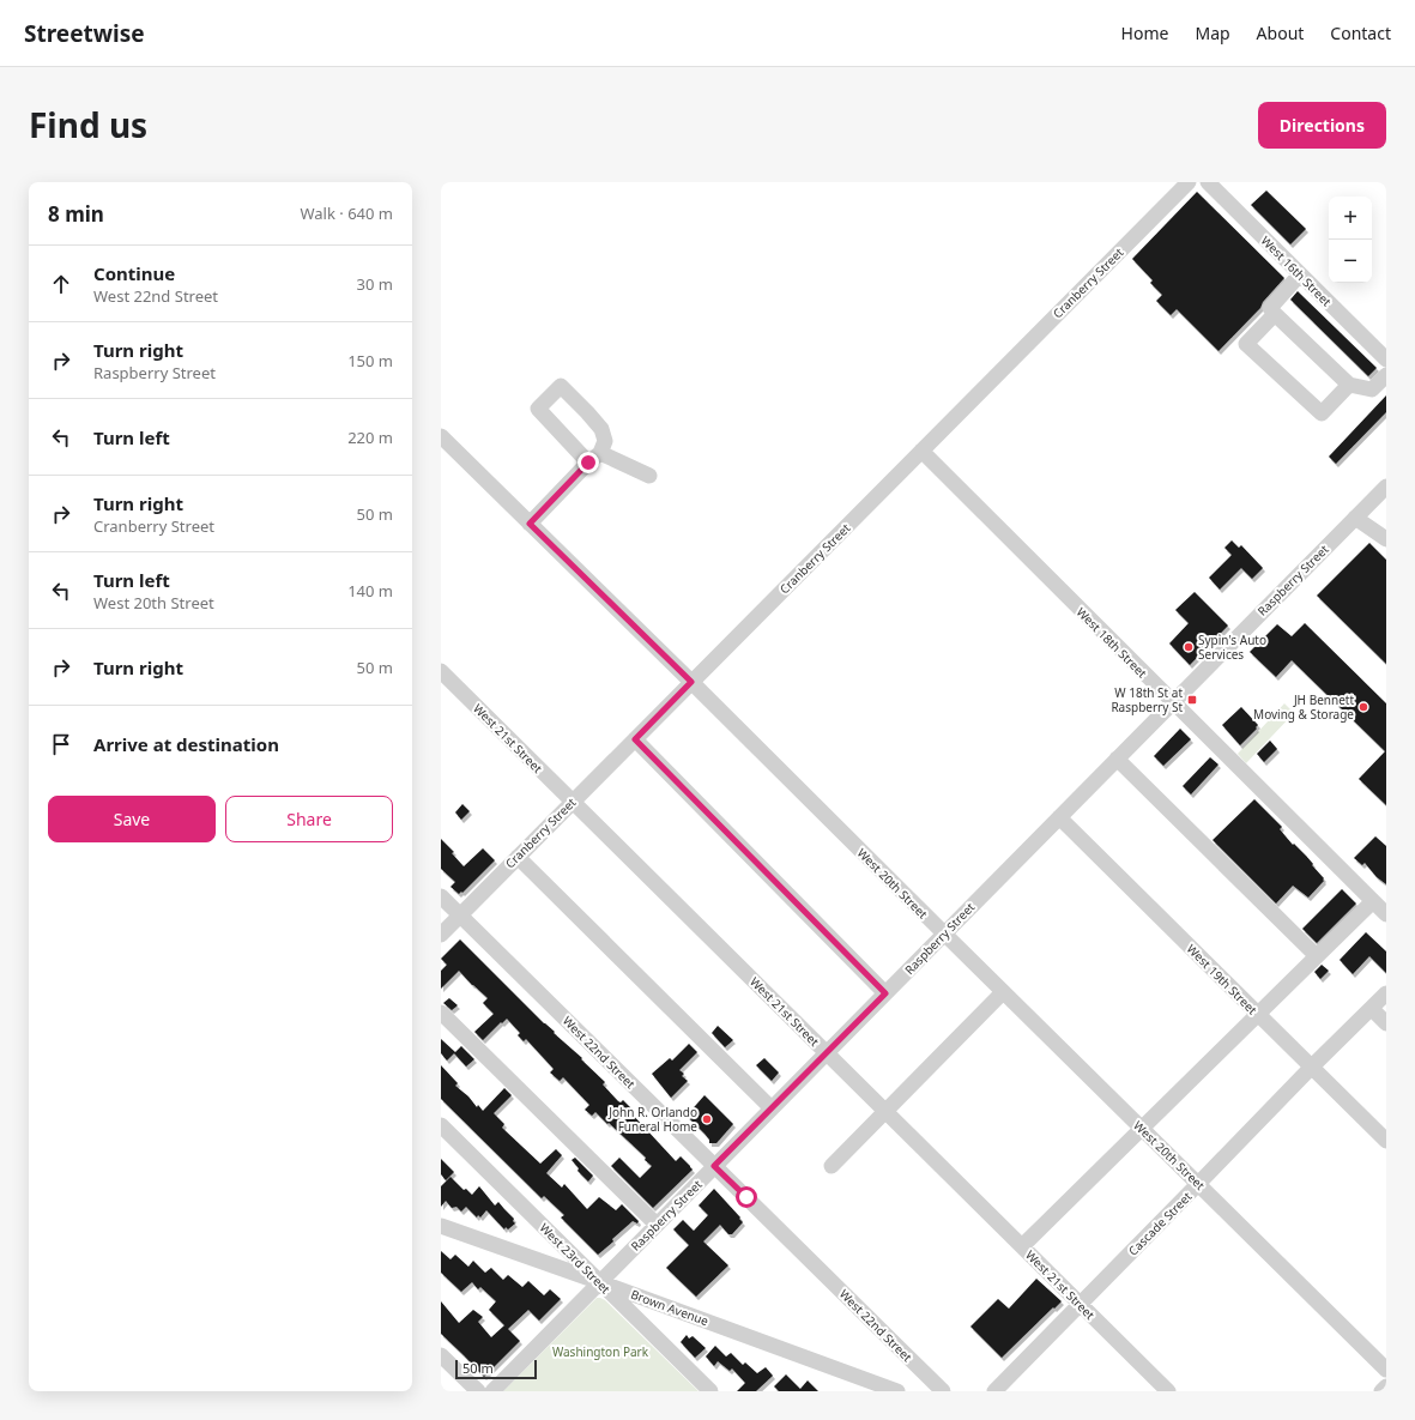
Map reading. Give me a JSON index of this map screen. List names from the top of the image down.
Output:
{
  "streets": {
    "street": [
      "West 16th Street",
      "Cranberry Street",
      "Raspberry Street",
      "West 18th Street",
      "West 21st Street",
      "West 20th Street",
      "West 19th Street",
      "West 22nd Street",
      "Cascade Street",
      "West 23rd Street",
      "Brown Avenue"
    ]
  },
  "crossings": [
    ["Cranberry Street", "West 18th Street"],
    ["Cranberry Street", "West 21st Street"],
    ["Cranberry Street", "West 20th Street"],
    ["Cranberry Street", "West 22nd Street"],
    ["Raspberry Street", "West 18th Street"],
    ["Raspberry Street", "West 21st Street"],
    ["Raspberry Street", "West 20th Street"],
    ["Raspberry Street", "West 19th Street"],
    ["Raspberry Street", "West 22nd Street"],
    ["Raspberry Street", "West 23rd Street"],
    ["Raspberry Street", "Brown Avenue"],
    ["West 21st Street", "Cascade Street"],
    ["West 20th Street", "Cascade Street"],
    ["West 19th Street", "Cascade Street"],
    ["West 23rd Street", "Brown Avenue"]
  ],
  "parks": ["Washington Park"],
  "places": {
    "other": ["Sypin's Auto Services", "JH Bennett Moving & Storage", "John R. Orlando Funeral Home"],
    "transit": ["W 18th St at Raspberry St"]
  },
  "scale_bar": "50 m",
  "page": {
    "header": "Streetwise",
    "nav": [
      "Home",
      "Map",
      "About",
      "Contact"
    ],
    "title": "Find us",
    "buttons": [
      "Directions",
      ["Save", "Share"]
    ],
    "heading": ["8 min", "Walk · 640 m"],
    "map_buttons": ["+", "−"],
    "list": [
      ["Continue", "West 22nd Street", "30 m"],
      ["Turn right", "Raspberry Street", "150 m"],
      ["Turn left", "220 m"],
      ["Turn right", "Cranberry Street", "50 m"],
      ["Turn left", "West 20th Street", "140 m"],
      ["Turn right", "50 m"],
      "Arrive at destination"
    ],
    "scale": "50 m"
  }
}
